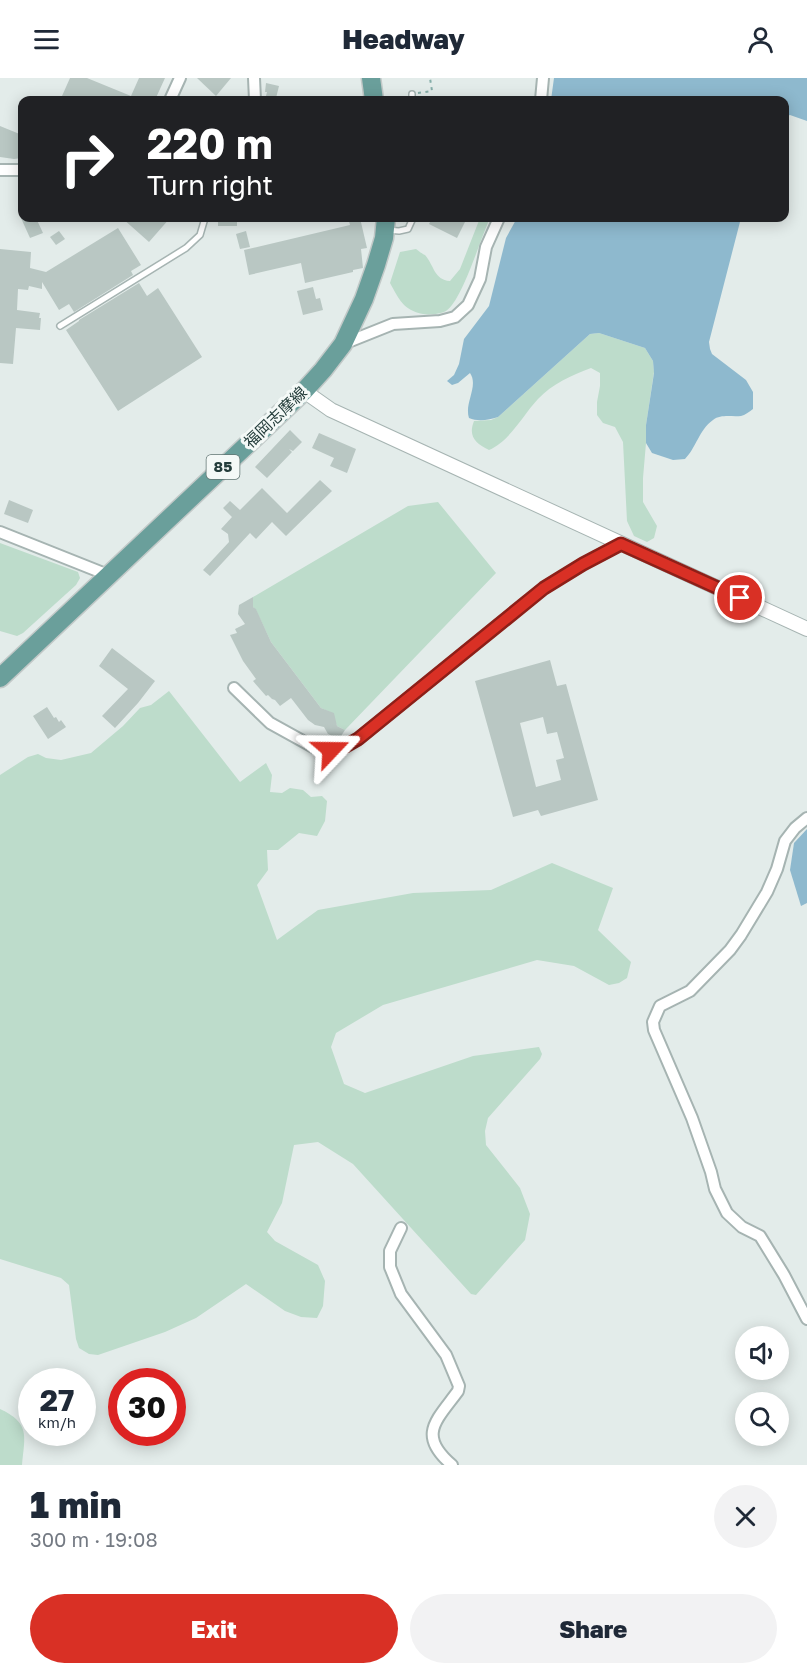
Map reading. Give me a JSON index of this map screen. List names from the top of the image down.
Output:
{
  "streets": {
    "main road": ["福岡志摩線", "85"]
  },
  "page": {
    "header": "Headway",
    "turn": ["220 m", "Turn right"],
    "speed": "27 km/h",
    "limit": "30",
    "heading": ["1 min", "300 m · 19:08"],
    "buttons": ["Exit", "Share"]
  }
}
